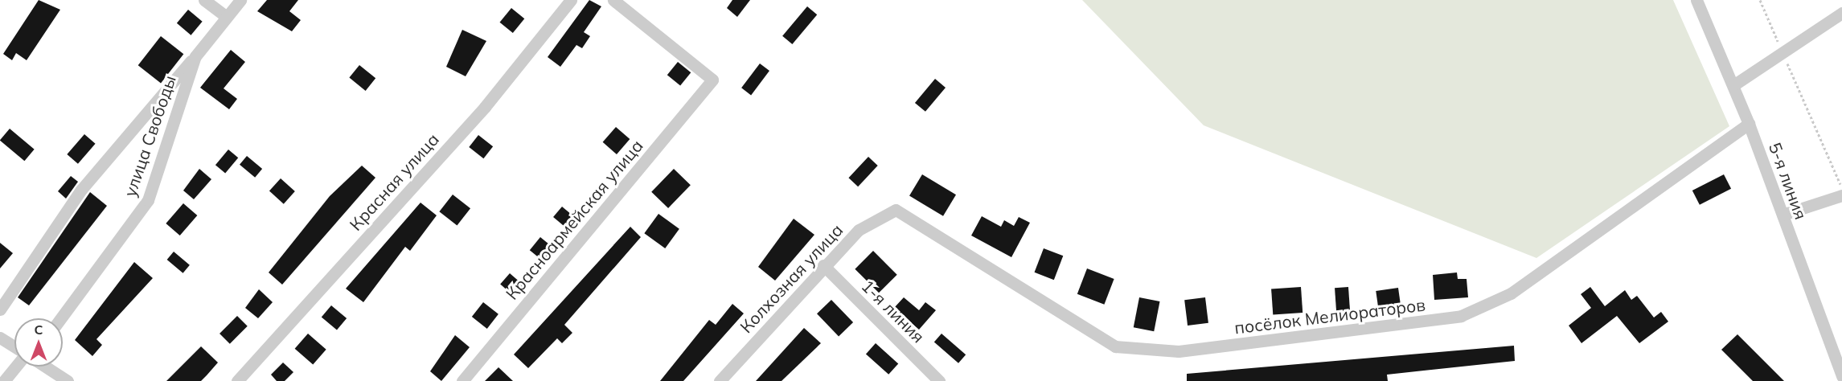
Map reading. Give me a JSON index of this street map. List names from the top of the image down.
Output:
{
  "streets": {
    "street": [
      "улица Свободы",
      "5-я линия",
      "Красная улица",
      "Красноармейская улица",
      "Колхозная улица",
      "1-я линия",
      "посёлок Мелиораторов"
    ]
  },
  "crossings": [
    ["5-я линия", "посёлок Мелиораторов"],
    ["Колхозная улица", "1-я линия"],
    ["Колхозная улица", "посёлок Мелиораторов"]
  ],
  "north": "top"
}
